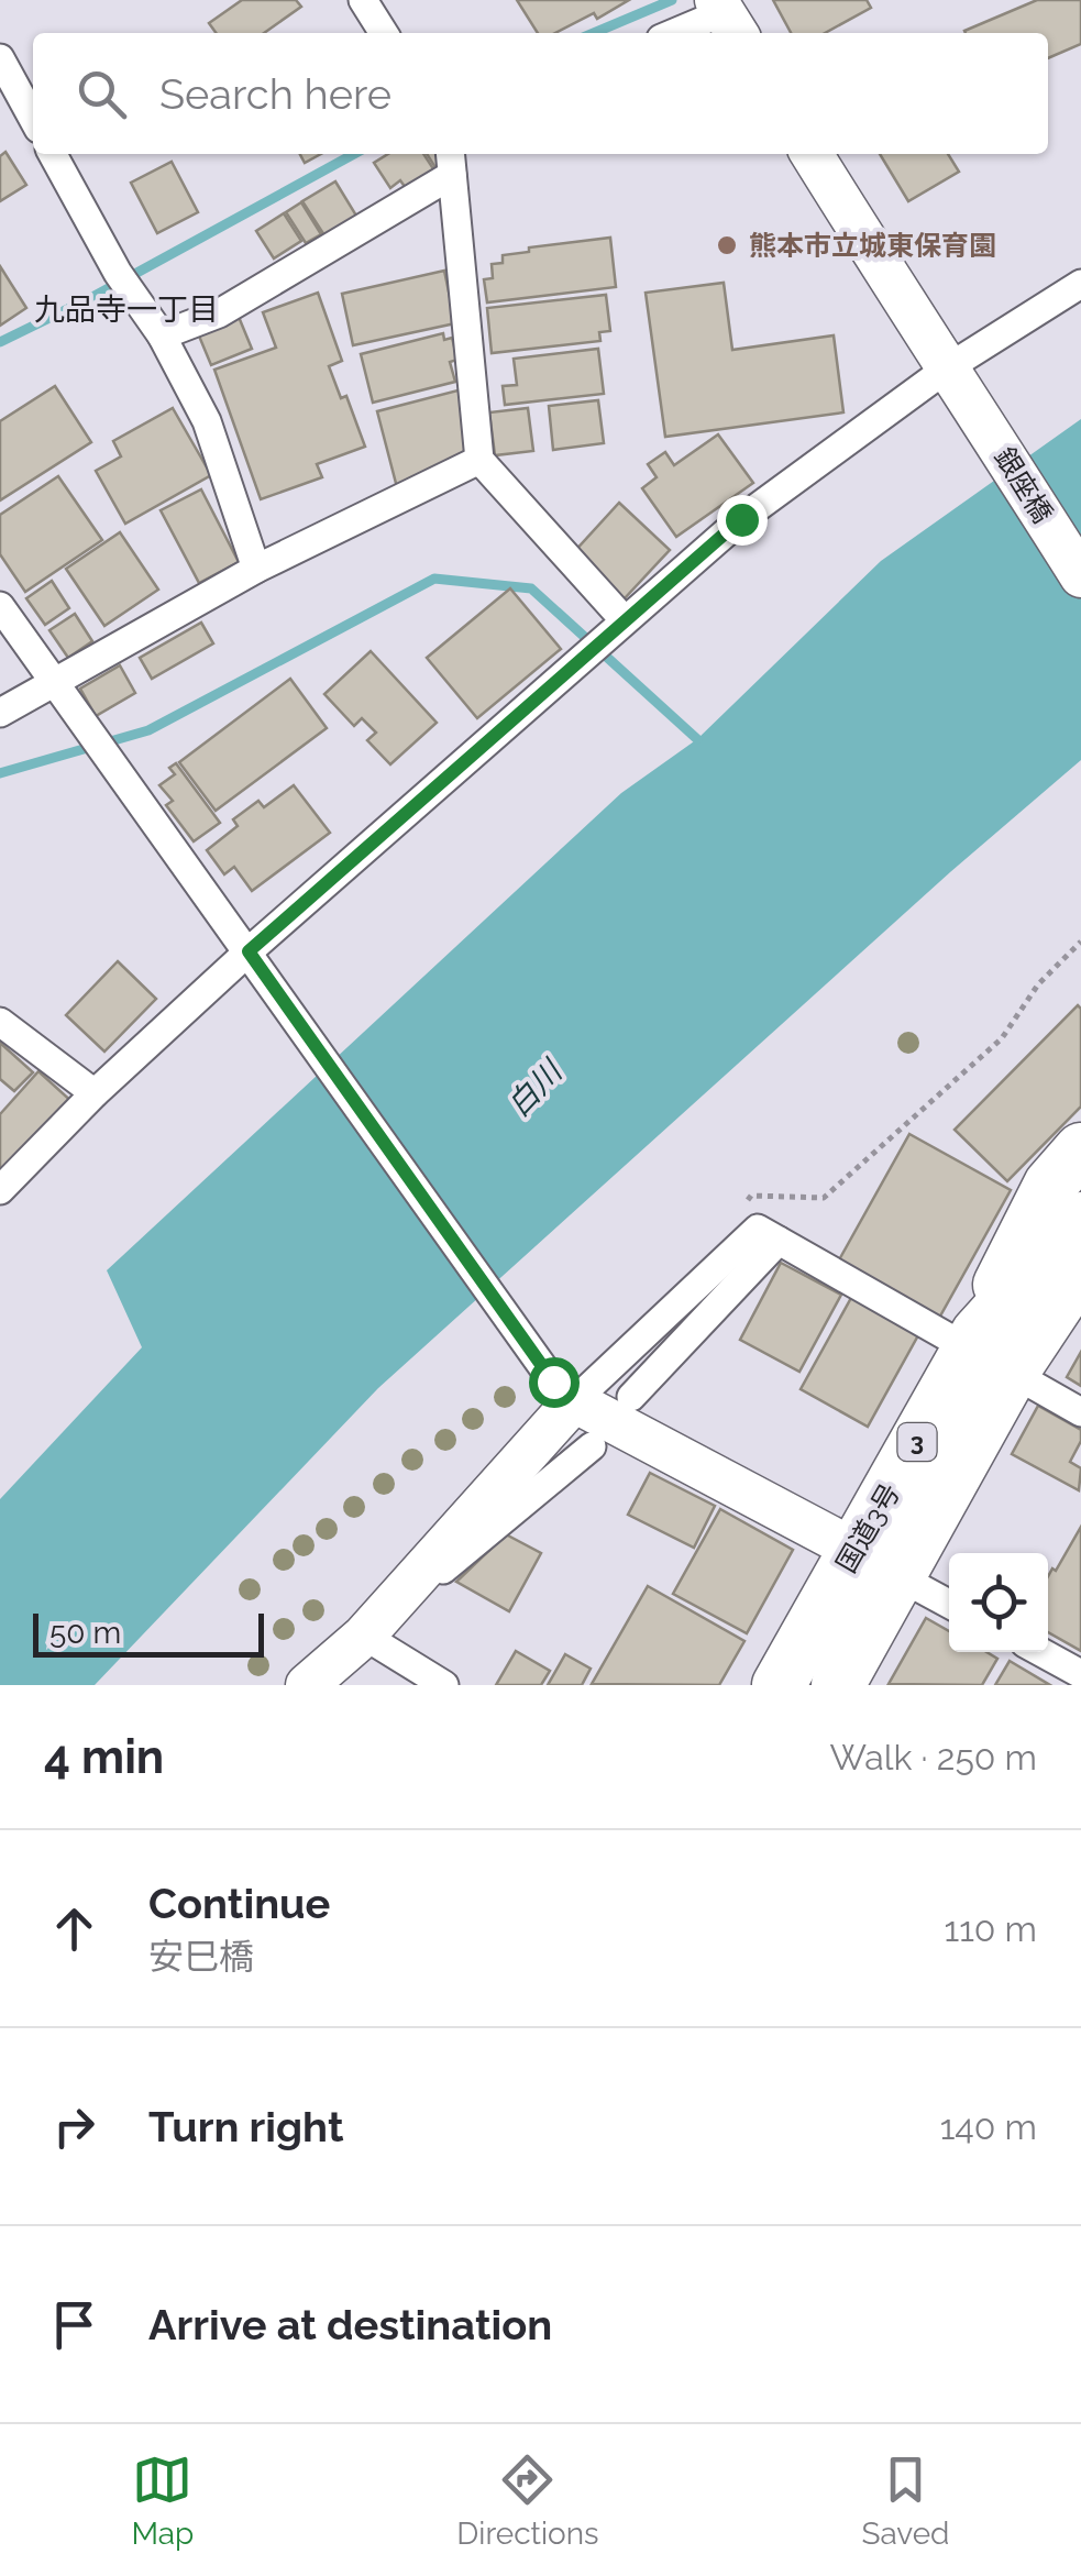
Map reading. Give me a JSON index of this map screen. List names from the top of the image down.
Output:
{
  "streets": {
    "highway": ["3", "国道3号"],
    "street": ["銀座橋"]
  },
  "crossings": [
    ["3", "国道3号"]
  ],
  "districts": ["九品寺一丁目"],
  "water": ["白川"],
  "places": ["熊本市立城東保育園"],
  "scale_bar": "50 m",
  "page": {
    "search": "Search here",
    "scale": "50 m",
    "heading": ["4 min", "Walk · 250 m"],
    "list": [
      ["Continue", "安巳橋", "110 m"],
      ["Turn right", "140 m"],
      "Arrive at destination"
    ],
    "nav": ["Map", "Directions", "Saved"]
  }
}
